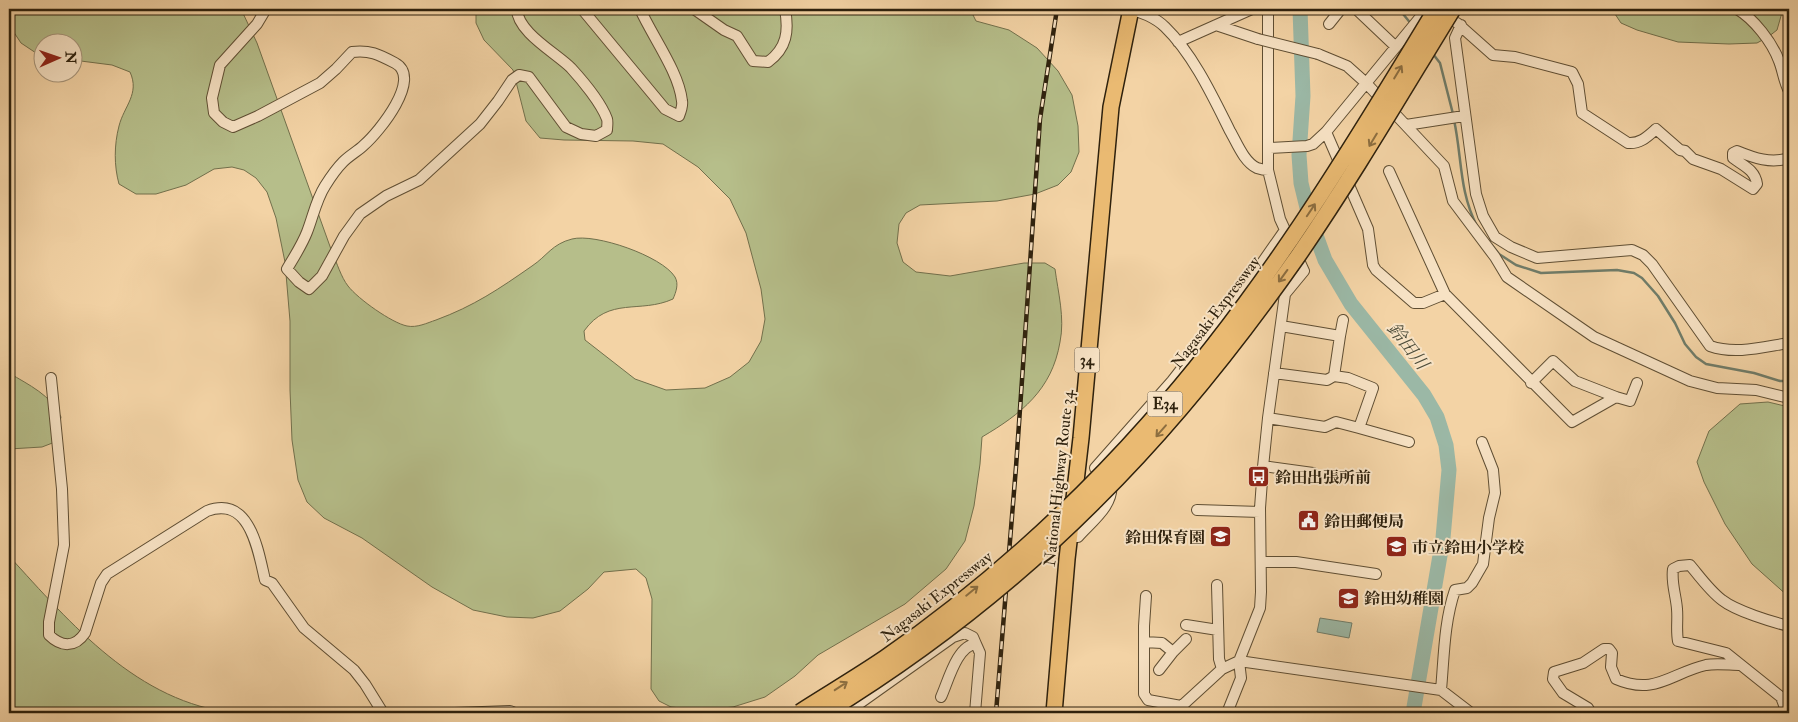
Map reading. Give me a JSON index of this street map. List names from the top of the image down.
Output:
{
  "streets": {
    "highway": [
      "Nagasaki Expressway",
      "34",
      "E34",
      "National Highway Route 34"
    ]
  },
  "water": ["鈴田川"],
  "places": {
    "bus stop": ["鈴田出張所前"],
    "public building": ["鈴田郵便局"],
    "school or university": ["鈴田保育園", "市立鈴田小学校", "鈴田幼稚園"]
  },
  "north": "right"
}
